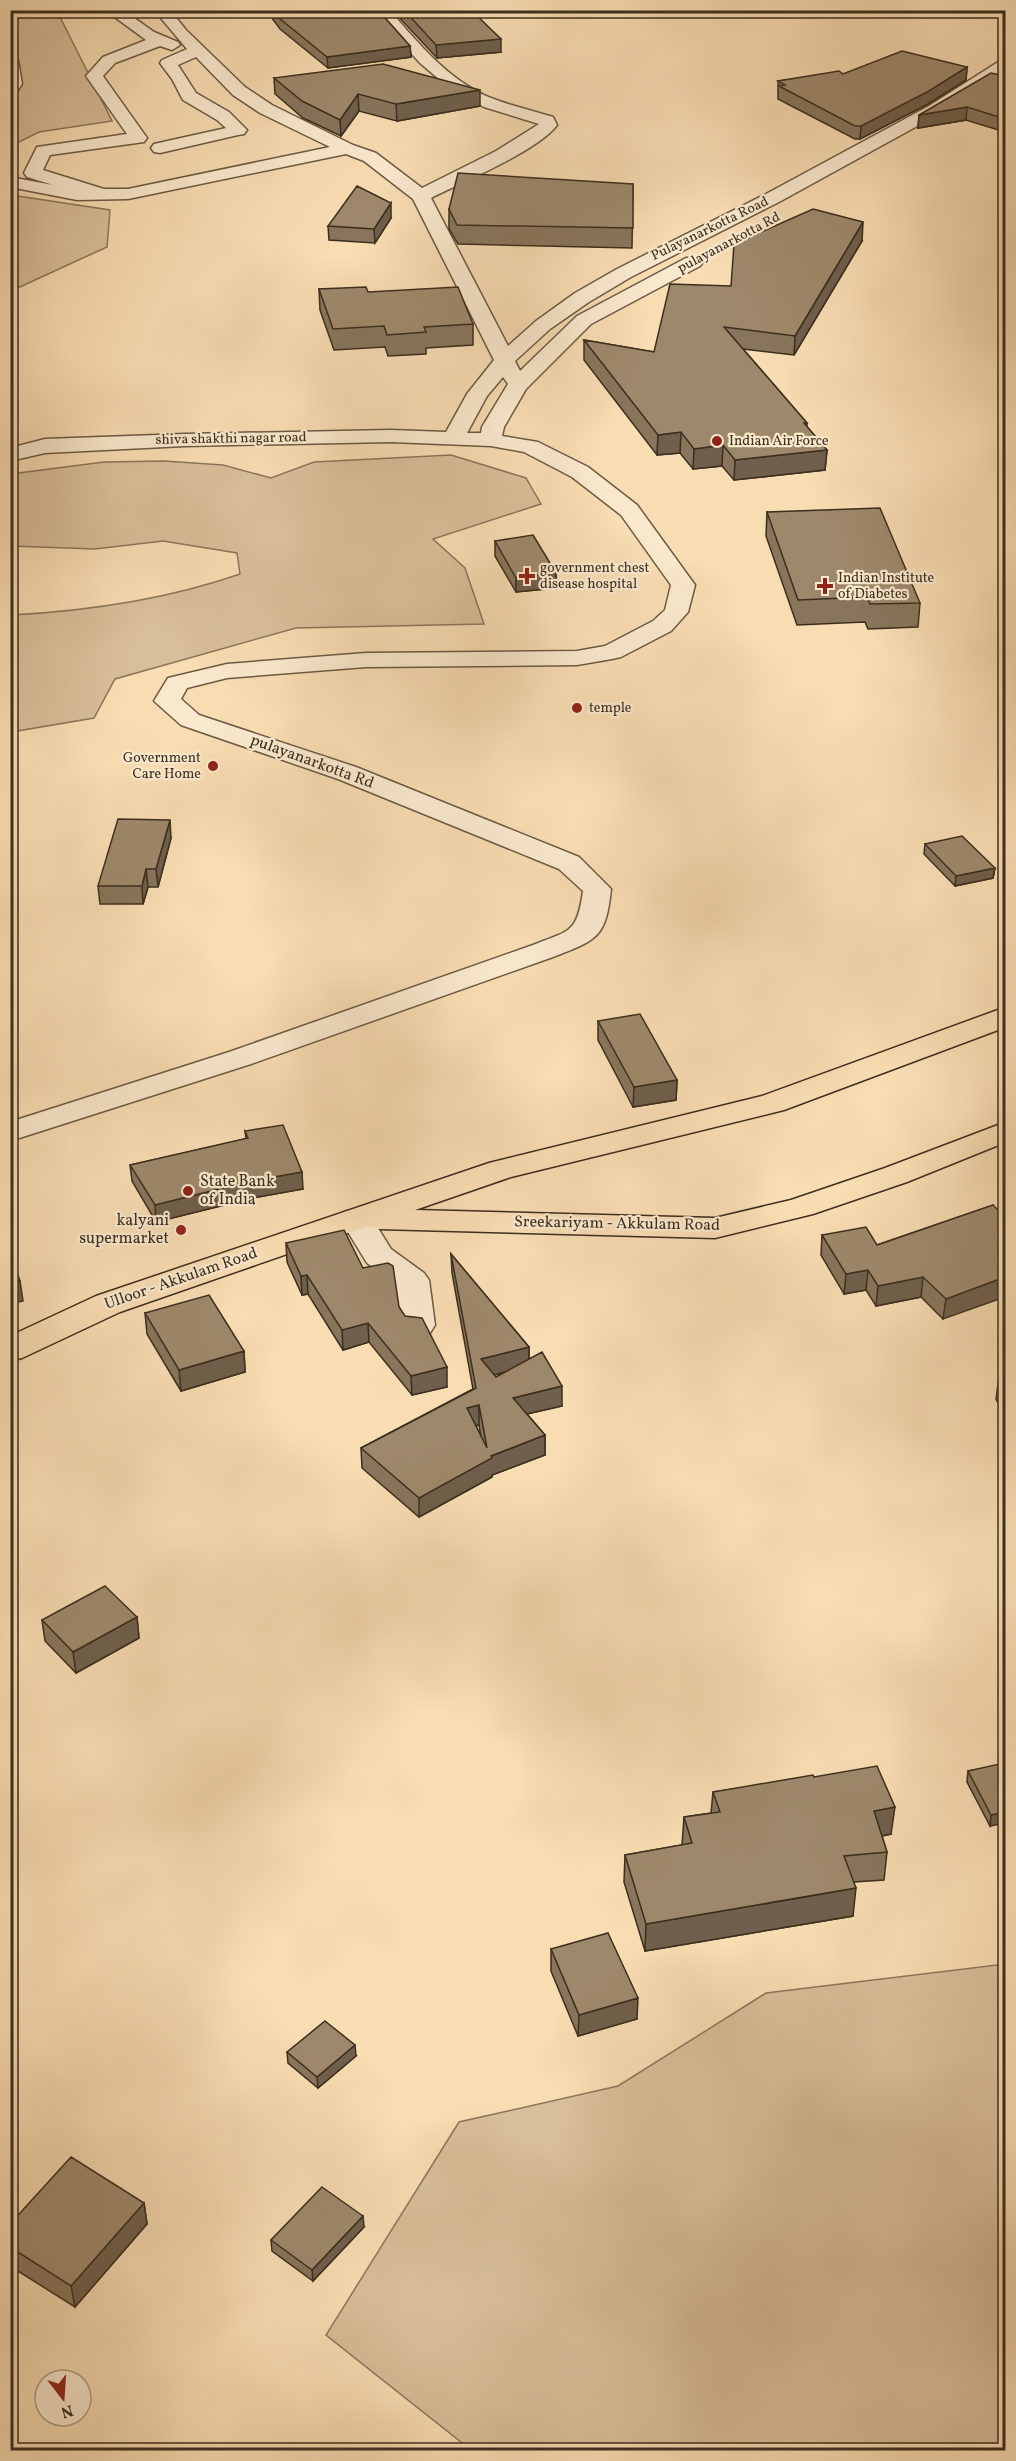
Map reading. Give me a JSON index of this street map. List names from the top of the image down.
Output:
{
  "streets": {
    "main road": ["Sreekariyam - Akkulam Road", "Ulloor - Akkulam Road"],
    "street": ["Pulayanarkotta Road", "pulayanarkotta Rd", "shiva shakthi nagar road"]
  },
  "crossings": [
    ["Pulayanarkotta Road", "pulayanarkotta Rd"],
    ["Pulayanarkotta Road", "shiva shakthi nagar road"],
    ["pulayanarkotta Rd", "shiva shakthi nagar road"],
    ["Sreekariyam - Akkulam Road", "Ulloor - Akkulam Road"]
  ],
  "places": {
    "other": [
      "Indian Air Force",
      "temple",
      "Government Care Home",
      "State Bank of India",
      "kalyani supermarket"
    ],
    "health": ["government chest disease hospital", "Indian Institute of Diabetes"]
  },
  "north": "bottom"
}
